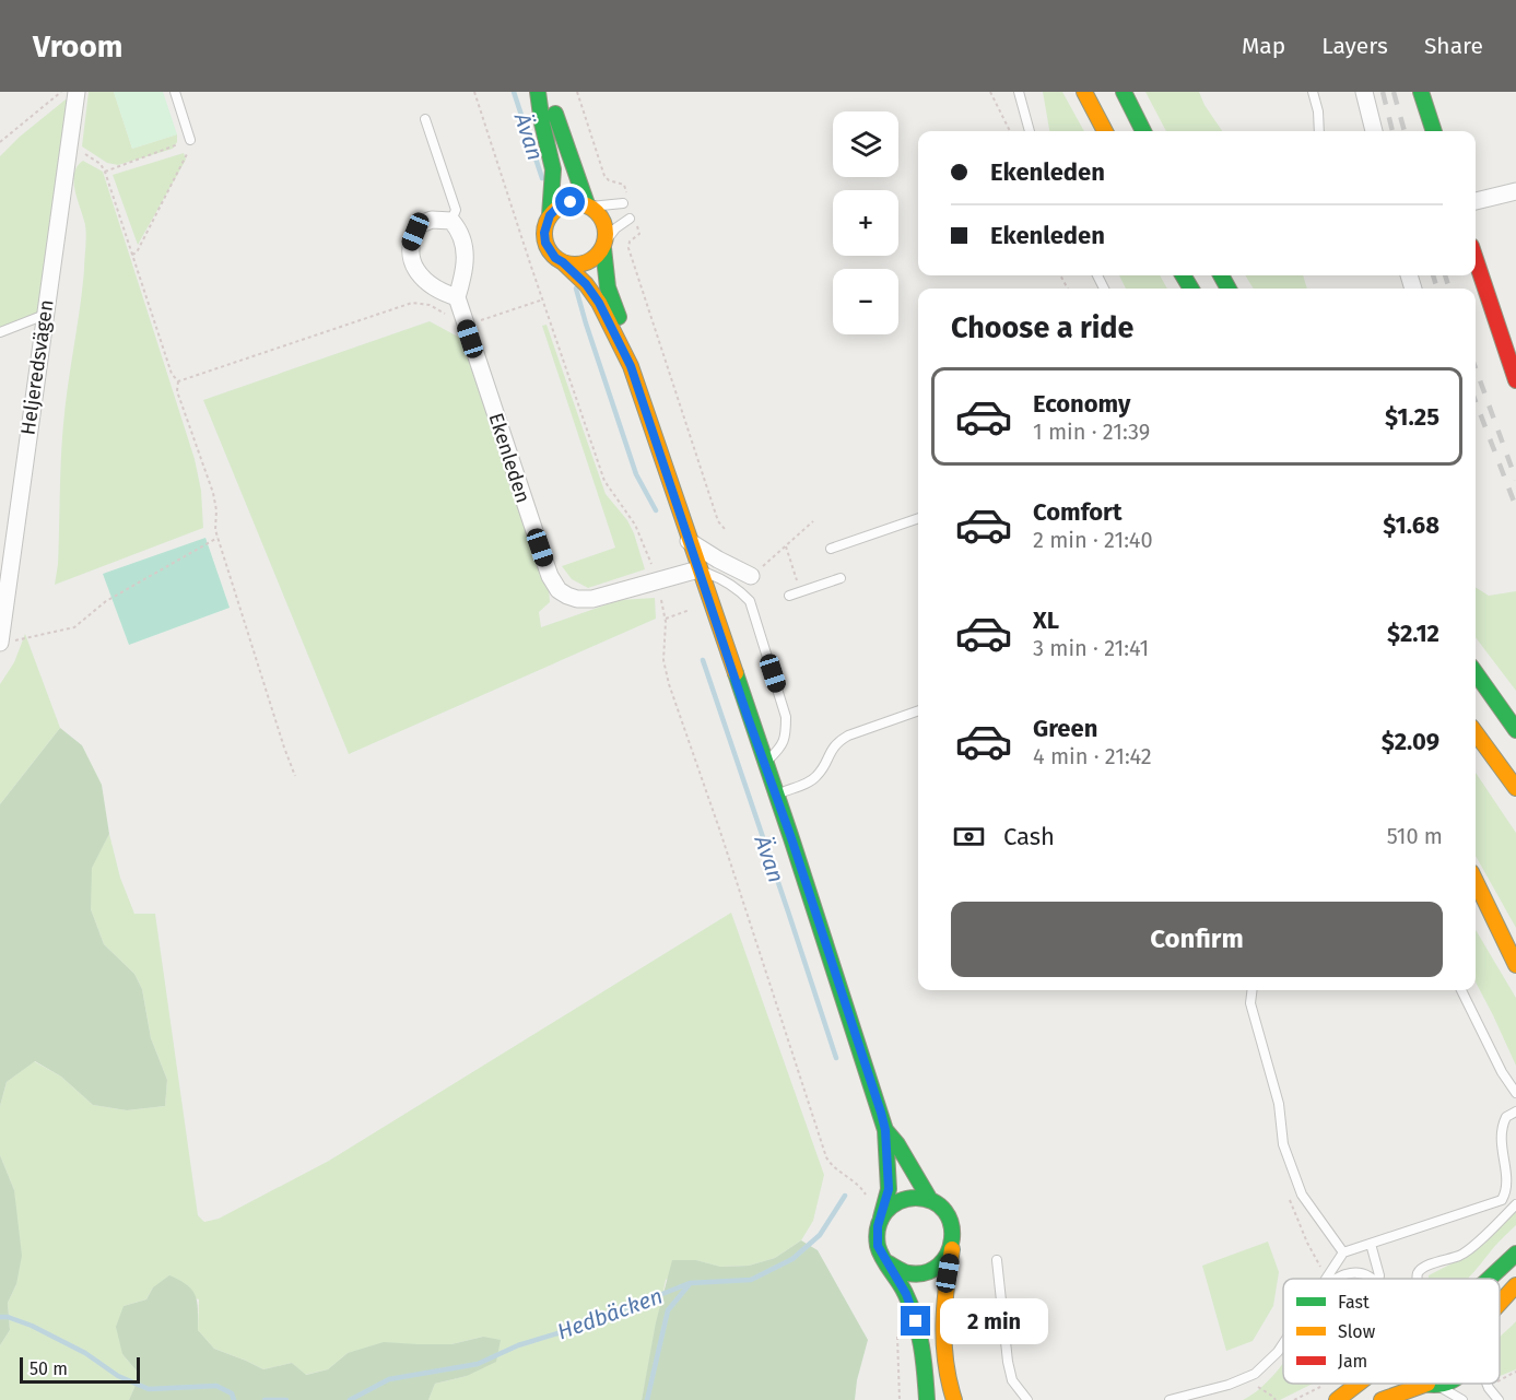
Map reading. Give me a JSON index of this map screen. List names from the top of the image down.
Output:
{
  "streets": {
    "street": ["Heljeredsvägen", "Ekenleden"]
  },
  "water": ["Ävan", "Hedbäcken"],
  "legend": ["Fast", "Slow", "Jam"],
  "scale_bar": "50 m",
  "page": {
    "header": "Vroom",
    "nav": ["Map", "Layers", "Share"],
    "map_buttons": ["+", "−"],
    "banner": ["Ekenleden", "Ekenleden"],
    "heading": "Choose a ride",
    "list": [
      {
        "name": "Economy",
        "note": "1 min · 21:39",
        "value": "$1.25"
      },
      {
        "name": "Comfort",
        "note": "2 min · 21:40",
        "value": "$1.68"
      },
      {
        "name": "XL",
        "note": "3 min · 21:41",
        "value": "$2.12"
      },
      {
        "name": "Green",
        "note": "4 min · 21:42",
        "value": "$2.09"
      }
    ],
    "pay": ["Cash", "510 m"],
    "buttons": "Confirm",
    "bubble": "2 min",
    "scale": "50 m"
  }
}
